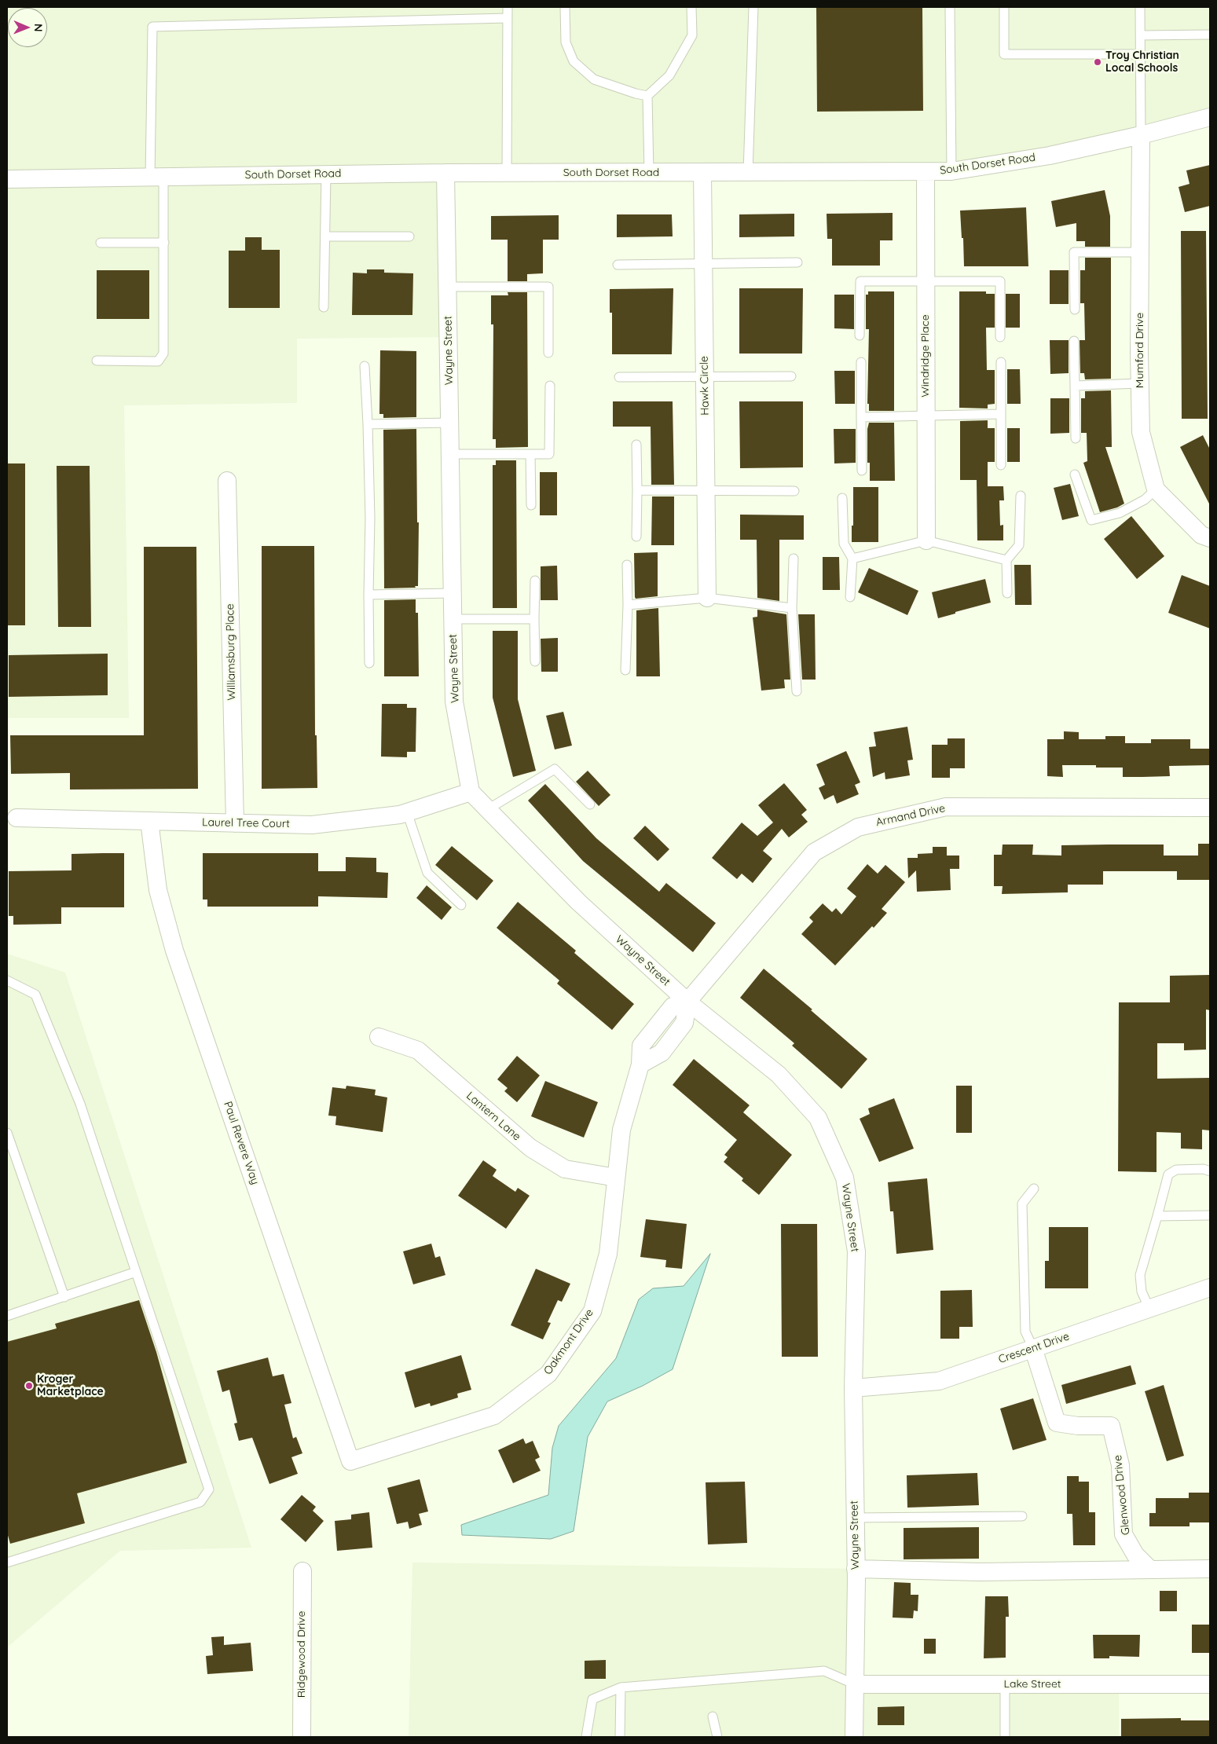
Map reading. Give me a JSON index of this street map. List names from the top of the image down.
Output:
{
  "streets": {
    "street": [
      "South Dorset Road",
      "Wayne Street",
      "Mumford Drive",
      "Windridge Place",
      "Hawk Circle",
      "Williamsburg Place",
      "Armand Drive",
      "Laurel Tree Court",
      "Lantern Lane",
      "Paul Revere Way",
      "Oakmont Drive",
      "Crescent Drive",
      "Glenwood Drive",
      "Ridgewood Drive",
      "Lake Street"
    ]
  },
  "crossings": [
    ["South Dorset Road", "Wayne Street"],
    ["South Dorset Road", "Mumford Drive"],
    ["South Dorset Road", "Windridge Place"],
    ["South Dorset Road", "Hawk Circle"],
    ["Wayne Street", "Armand Drive"],
    ["Wayne Street", "Laurel Tree Court"],
    ["Wayne Street", "Oakmont Drive"],
    ["Wayne Street", "Crescent Drive"],
    ["Wayne Street", "Lake Street"],
    ["Williamsburg Place", "Laurel Tree Court"],
    ["Armand Drive", "Oakmont Drive"],
    ["Laurel Tree Court", "Paul Revere Way"],
    ["Lantern Lane", "Oakmont Drive"],
    ["Paul Revere Way", "Oakmont Drive"],
    ["Crescent Drive", "Glenwood Drive"]
  ],
  "places": ["Troy Christian Local Schools", "Kroger Marketplace"],
  "north": "right"
}
